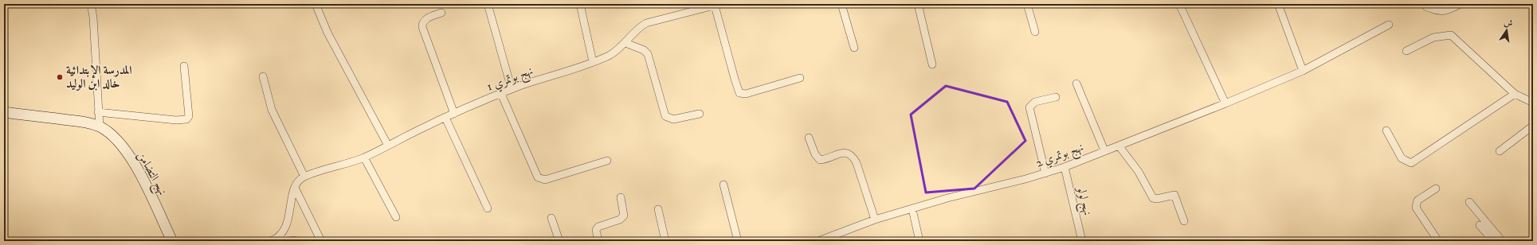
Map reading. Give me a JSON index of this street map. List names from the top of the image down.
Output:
{
  "streets": {
    "street": [
      "نهج بوتمري 1",
      "نهج بوتمري 2",
      "نهج التضامن",
      "نهج لولو"
    ]
  },
  "crossings": [
    ["نهج بوتمري 2", "نهج لولو"]
  ],
  "places": ["المدرسة الإبتدائية خالد ابن الوليد"],
  "north": "top"
}
